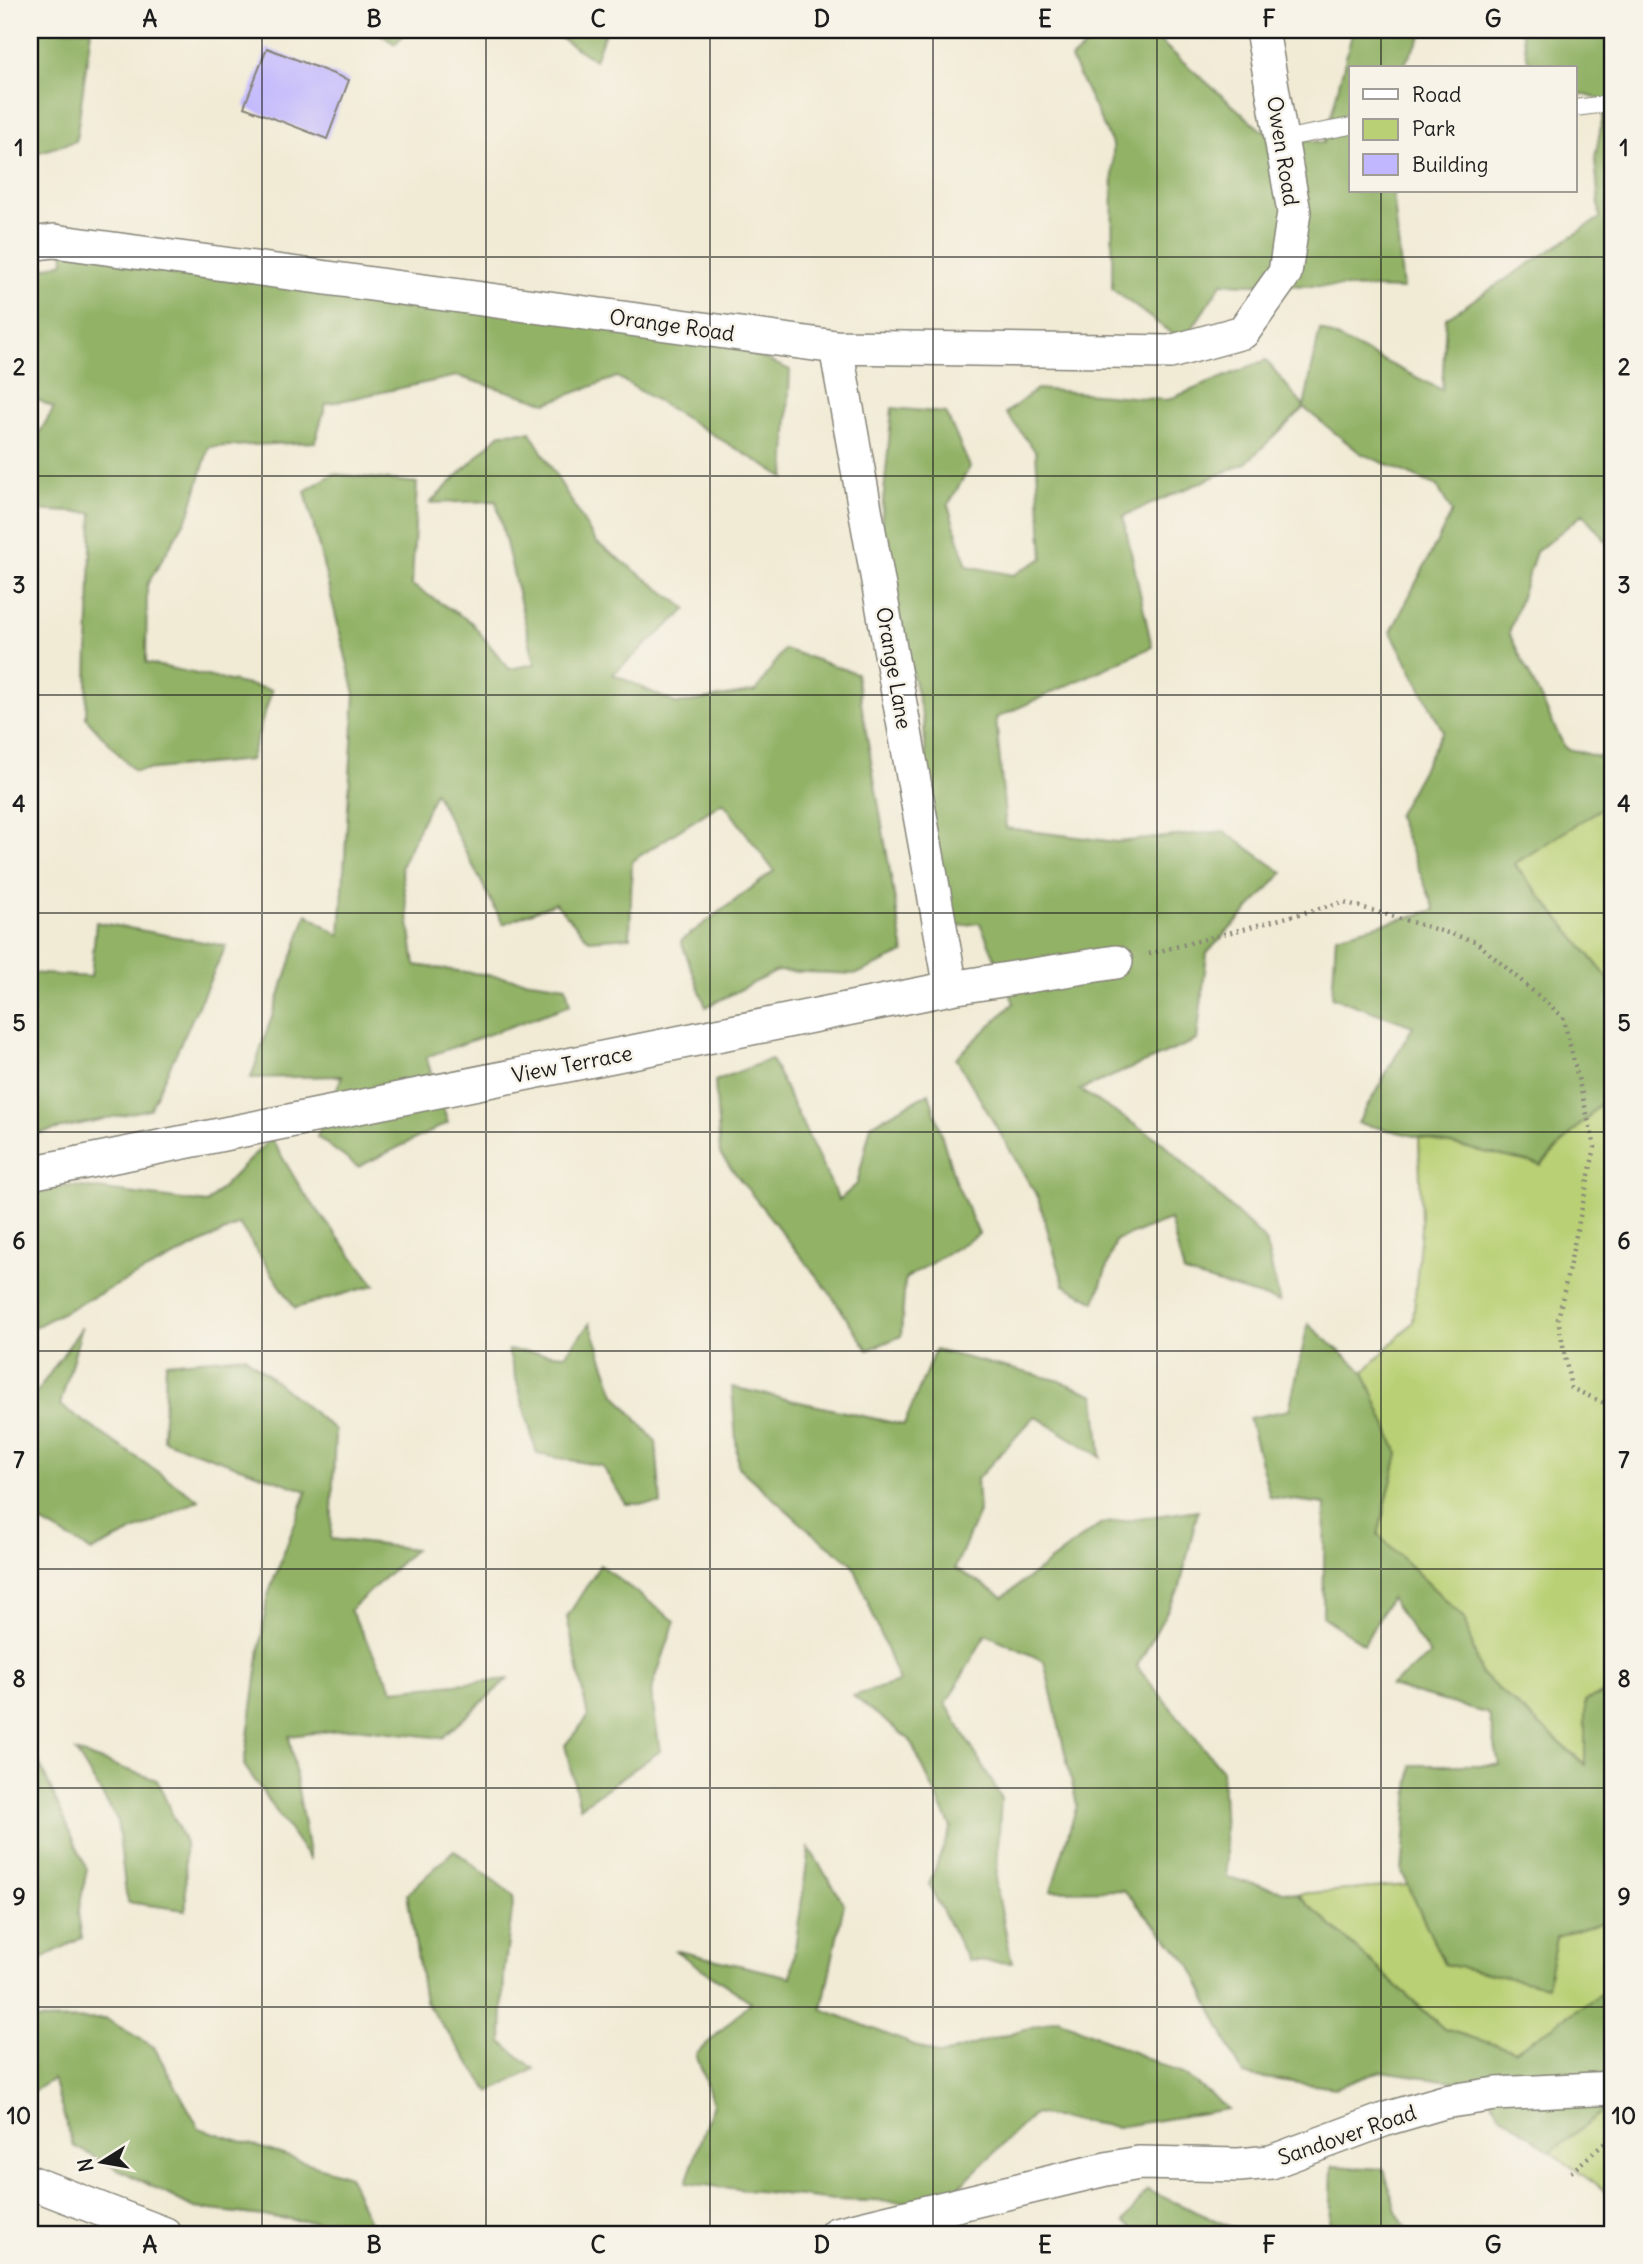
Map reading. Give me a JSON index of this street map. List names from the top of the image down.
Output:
{
  "streets": {
    "street": [
      "Owen Road",
      "Orange Road",
      "Orange Lane",
      "View Terrace",
      "Sandover Road"
    ]
  },
  "crossings": [
    ["Owen Road", "Orange Road"],
    ["Orange Road", "Orange Lane"],
    ["Orange Lane", "View Terrace"]
  ],
  "legend": ["Road", "Park", "Building"],
  "north": "left",
  "grid": {
    "columns": [
      "A",
      "B",
      "C",
      "D",
      "E",
      "F",
      "G"
    ],
    "rows": [
      "1",
      "2",
      "3",
      "4",
      "5",
      "6",
      "7",
      "8",
      "9",
      "10"
    ]
  }
}
